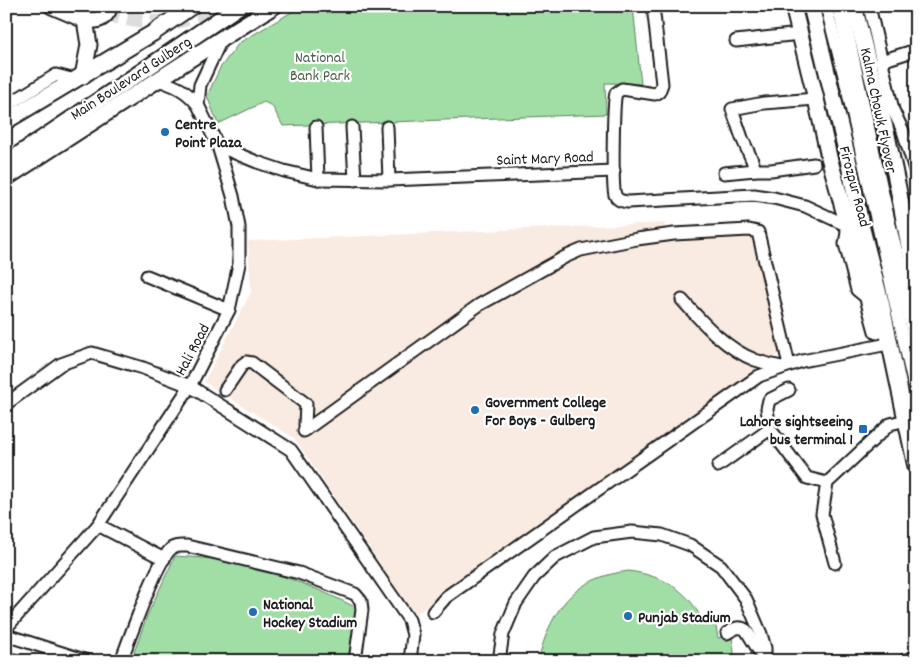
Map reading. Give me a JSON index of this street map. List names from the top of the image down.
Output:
{
  "streets": {
    "main road": ["Main Boulevard Gulberg", "Kalma Chowk Flyover", "Firozpur Road"],
    "street": ["Saint Mary Road", "Hali Road"]
  },
  "crossings": [
    ["Kalma Chowk Flyover", "Firozpur Road"],
    ["Saint Mary Road", "Firozpur Road"],
    ["Saint Mary Road", "Hali Road"]
  ],
  "parks": ["National Bank Park"],
  "places": {
    "other": [
      "Centre Point Plaza",
      "Government College For Boys - Gulberg",
      "National Hockey Stadium",
      "Punjab Stadium"
    ],
    "transit": ["Lahore sightseeing bus terminal 1"]
  }
}
